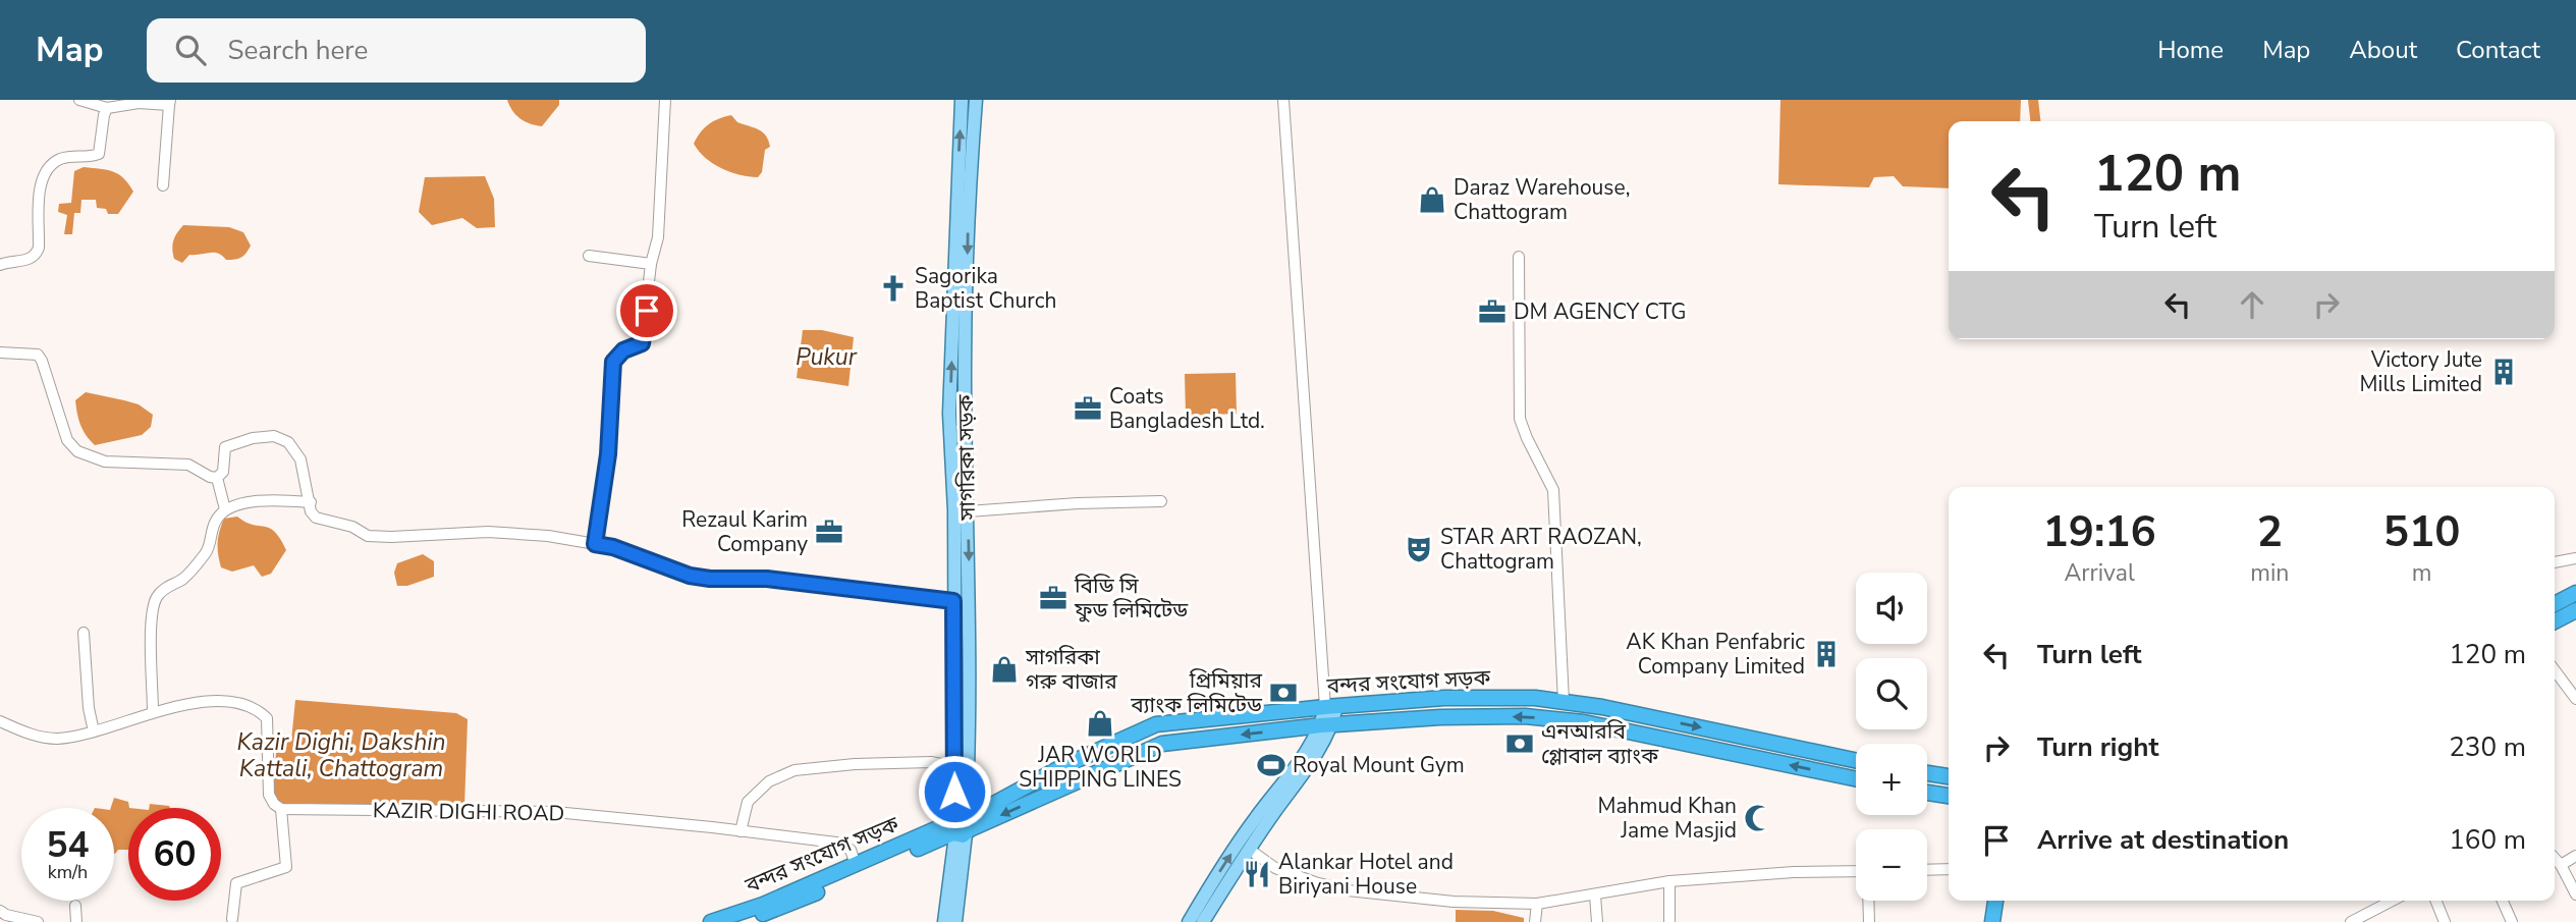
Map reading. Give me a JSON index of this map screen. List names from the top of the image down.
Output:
{
  "streets": {
    "highway": ["বন্দর সংযোগ সড়ক"],
    "main road": ["সাগরিকা সড়ক"],
    "street": ["KAZIR DIGHI ROAD"]
  },
  "crossings": [
    ["সাগরিকা সড়ক", "বন্দর সংযোগ সড়ক"],
    ["বন্দর সংযোগ সড়ক", "KAZIR DIGHI ROAD"]
  ],
  "water": ["Pukur", "Kazir Dighi, Dakshin Kattali, Chattogram"],
  "places": {
    "shop": ["Daraz Warehouse, Chattogram", "সাগরিকা গরু বাজার", "JAR WORLD SHIPPING LINES"],
    "church": ["Sagorika Baptist Church"],
    "office": [
      "DM AGENCY CTG",
      "Coats Bangladesh Ltd.",
      "Rezaul Karim Company",
      "বিডি সি ফুড লিমিটেড"
    ],
    "building": ["Victory Jute Mills Limited", "AK Khan Penfabric Company Limited"],
    "theatre": ["STAR ART RAOZAN, Chattogram"],
    "bank": ["প্রিমিয়ার ব্যাংক লিমিটেড", "এনআরবি গ্লোবাল ব্যাংক"],
    "sports": ["Royal Mount Gym"],
    "mosque": ["Mahmud Khan Jame Masjid"],
    "restaurant": ["Alankar Hotel and Biriyani House"]
  },
  "page": {
    "header": "Map",
    "search": "Search here",
    "nav": [
      "Home",
      "Map",
      "About",
      "Contact"
    ],
    "turn": ["120 m", "Turn left"],
    "eta": [
      "19:16",
      "Arrival",
      "2",
      "min",
      "510",
      "m"
    ],
    "map_buttons": ["+", "−"],
    "list": [
      {
        "name": "Turn left",
        "value": "120 m"
      },
      {
        "name": "Turn right",
        "value": "230 m"
      },
      {
        "name": "Arrive at destination",
        "value": "160 m"
      }
    ],
    "speed": "54 km/h",
    "limit": "60"
  }
}
